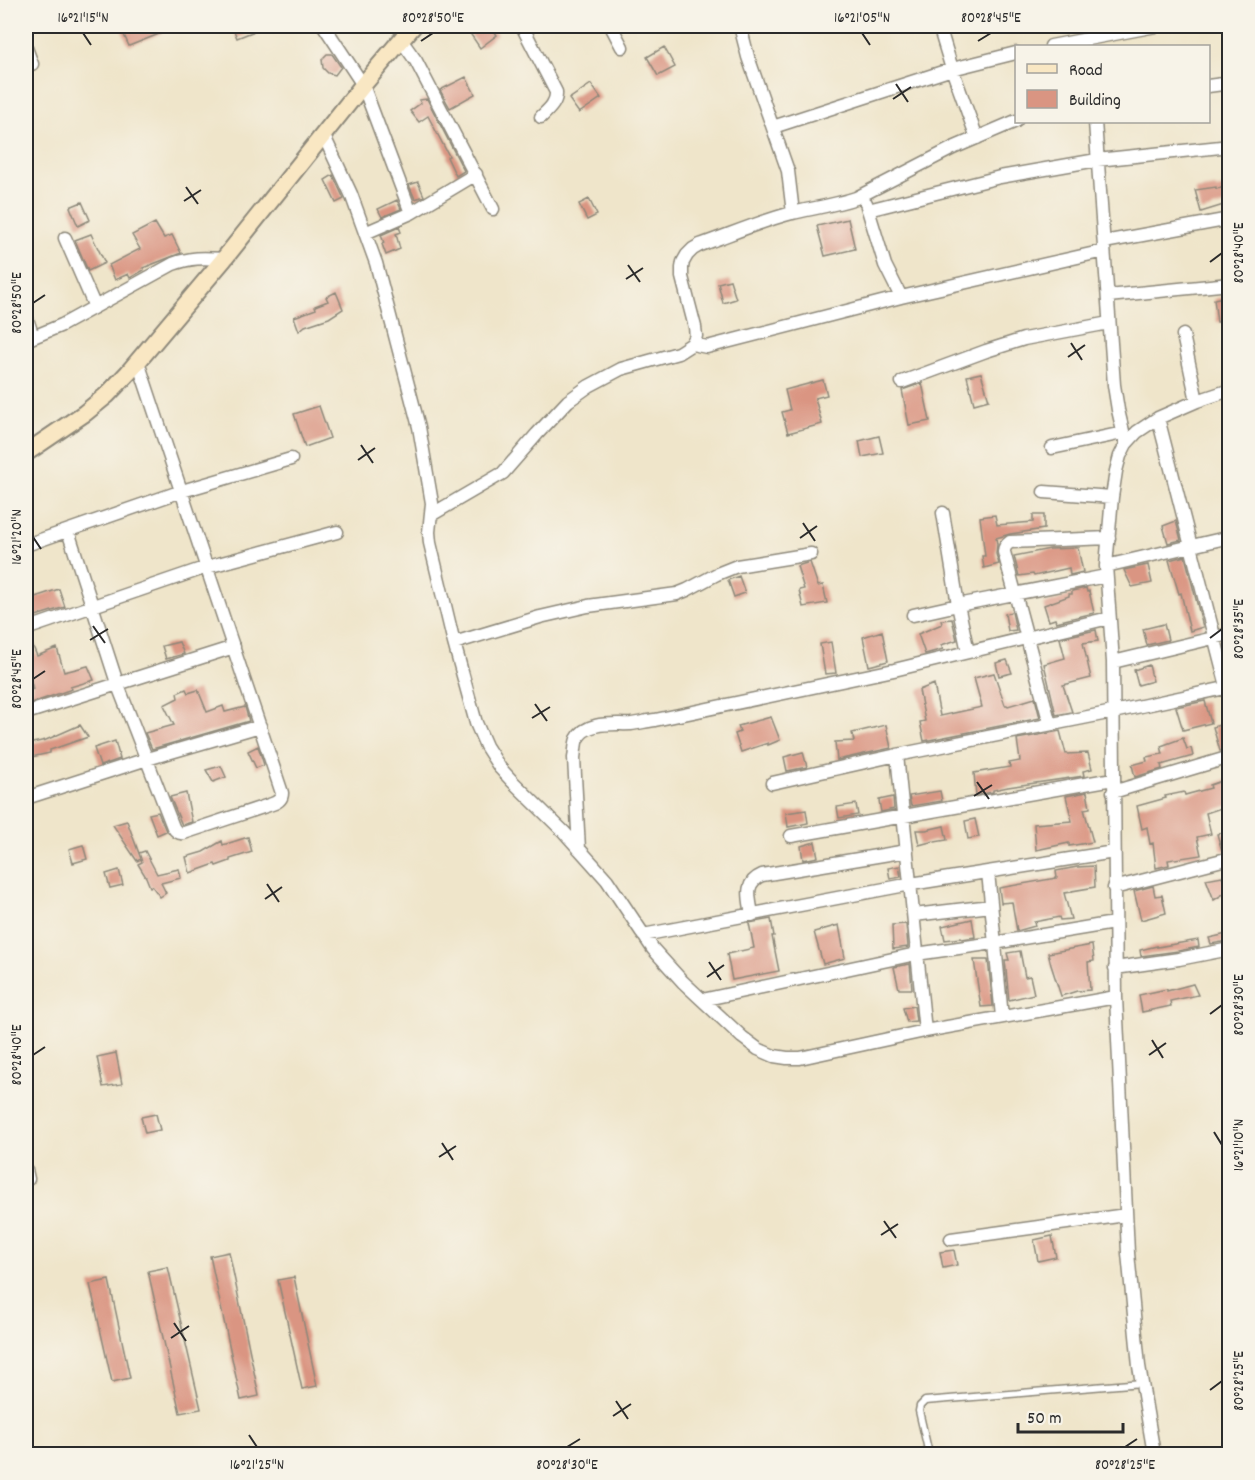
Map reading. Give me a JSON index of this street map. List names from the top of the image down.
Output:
{
  "legend": ["Road", "Building"],
  "scale_bar": "50 m",
  "coordinates": [
    "16°21'15\"N",
    "80°28'50\"E",
    "16°21'05\"N",
    "80°28'45\"E",
    "80°28'40\"E",
    "16°21'20\"N",
    "80°28'35\"E",
    "80°28'30\"E",
    "16°21'10\"N",
    "80°28'25\"E",
    "16°21'25\"N"
  ]
}
